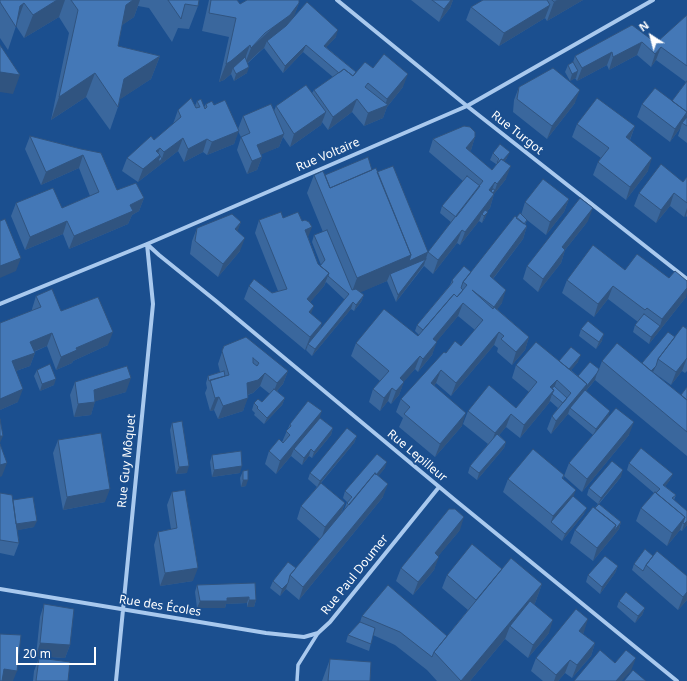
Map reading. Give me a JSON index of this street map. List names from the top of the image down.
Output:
{
  "streets": {
    "street": [
      "Rue Turgot",
      "Rue Voltaire",
      "Rue Lepilleur",
      "Rue Guy Môquet",
      "Rue Paul Doumer",
      "Rue des Écoles"
    ]
  },
  "crossings": [
    ["Rue Turgot", "Rue Voltaire"],
    ["Rue Voltaire", "Rue Lepilleur"],
    ["Rue Voltaire", "Rue Guy Môquet"],
    ["Rue Lepilleur", "Rue Guy Môquet"],
    ["Rue Lepilleur", "Rue Paul Doumer"],
    ["Rue Guy Môquet", "Rue des Écoles"],
    ["Rue Paul Doumer", "Rue des Écoles"]
  ],
  "scale_bar": "20 m",
  "north": "top left"
}
